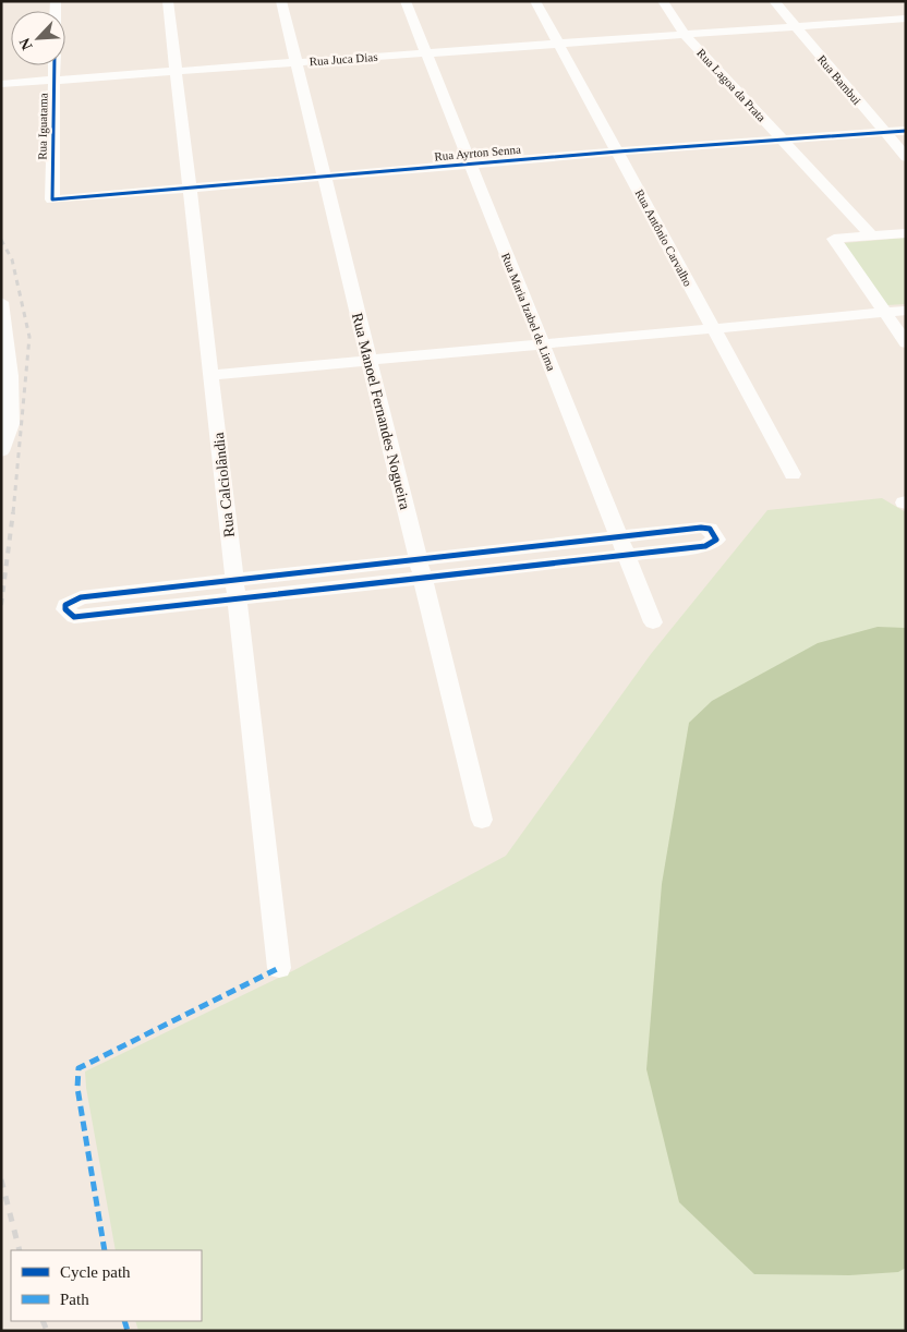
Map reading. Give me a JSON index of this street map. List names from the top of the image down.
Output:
{
  "streets": {
    "street": [
      "Rua Juca Dias",
      "Rua Bambui",
      "Rua Lagoa da Prata",
      "Rua Iguatama",
      "Rua Ayrton Senna",
      "Rua Antônio Carvalho",
      "Rua Maria Izabel de Lima",
      "Rua Manoel Fernandes Nogueira",
      "Rua Calciolândia"
    ]
  },
  "crossings": [
    ["Rua Juca Dias", "Rua Bambui"],
    ["Rua Juca Dias", "Rua Lagoa da Prata"],
    ["Rua Juca Dias", "Rua Iguatama"],
    ["Rua Juca Dias", "Rua Antônio Carvalho"],
    ["Rua Juca Dias", "Rua Maria Izabel de Lima"],
    ["Rua Juca Dias", "Rua Manoel Fernandes Nogueira"],
    ["Rua Juca Dias", "Rua Calciolândia"],
    ["Rua Bambui", "Rua Ayrton Senna"],
    ["Rua Lagoa da Prata", "Rua Ayrton Senna"],
    ["Rua Iguatama", "Rua Ayrton Senna"],
    ["Rua Ayrton Senna", "Rua Antônio Carvalho"],
    ["Rua Ayrton Senna", "Rua Maria Izabel de Lima"],
    ["Rua Ayrton Senna", "Rua Manoel Fernandes Nogueira"],
    ["Rua Ayrton Senna", "Rua Calciolândia"]
  ],
  "legend": ["Cycle path", "Path"],
  "north": "bottom left"
}
